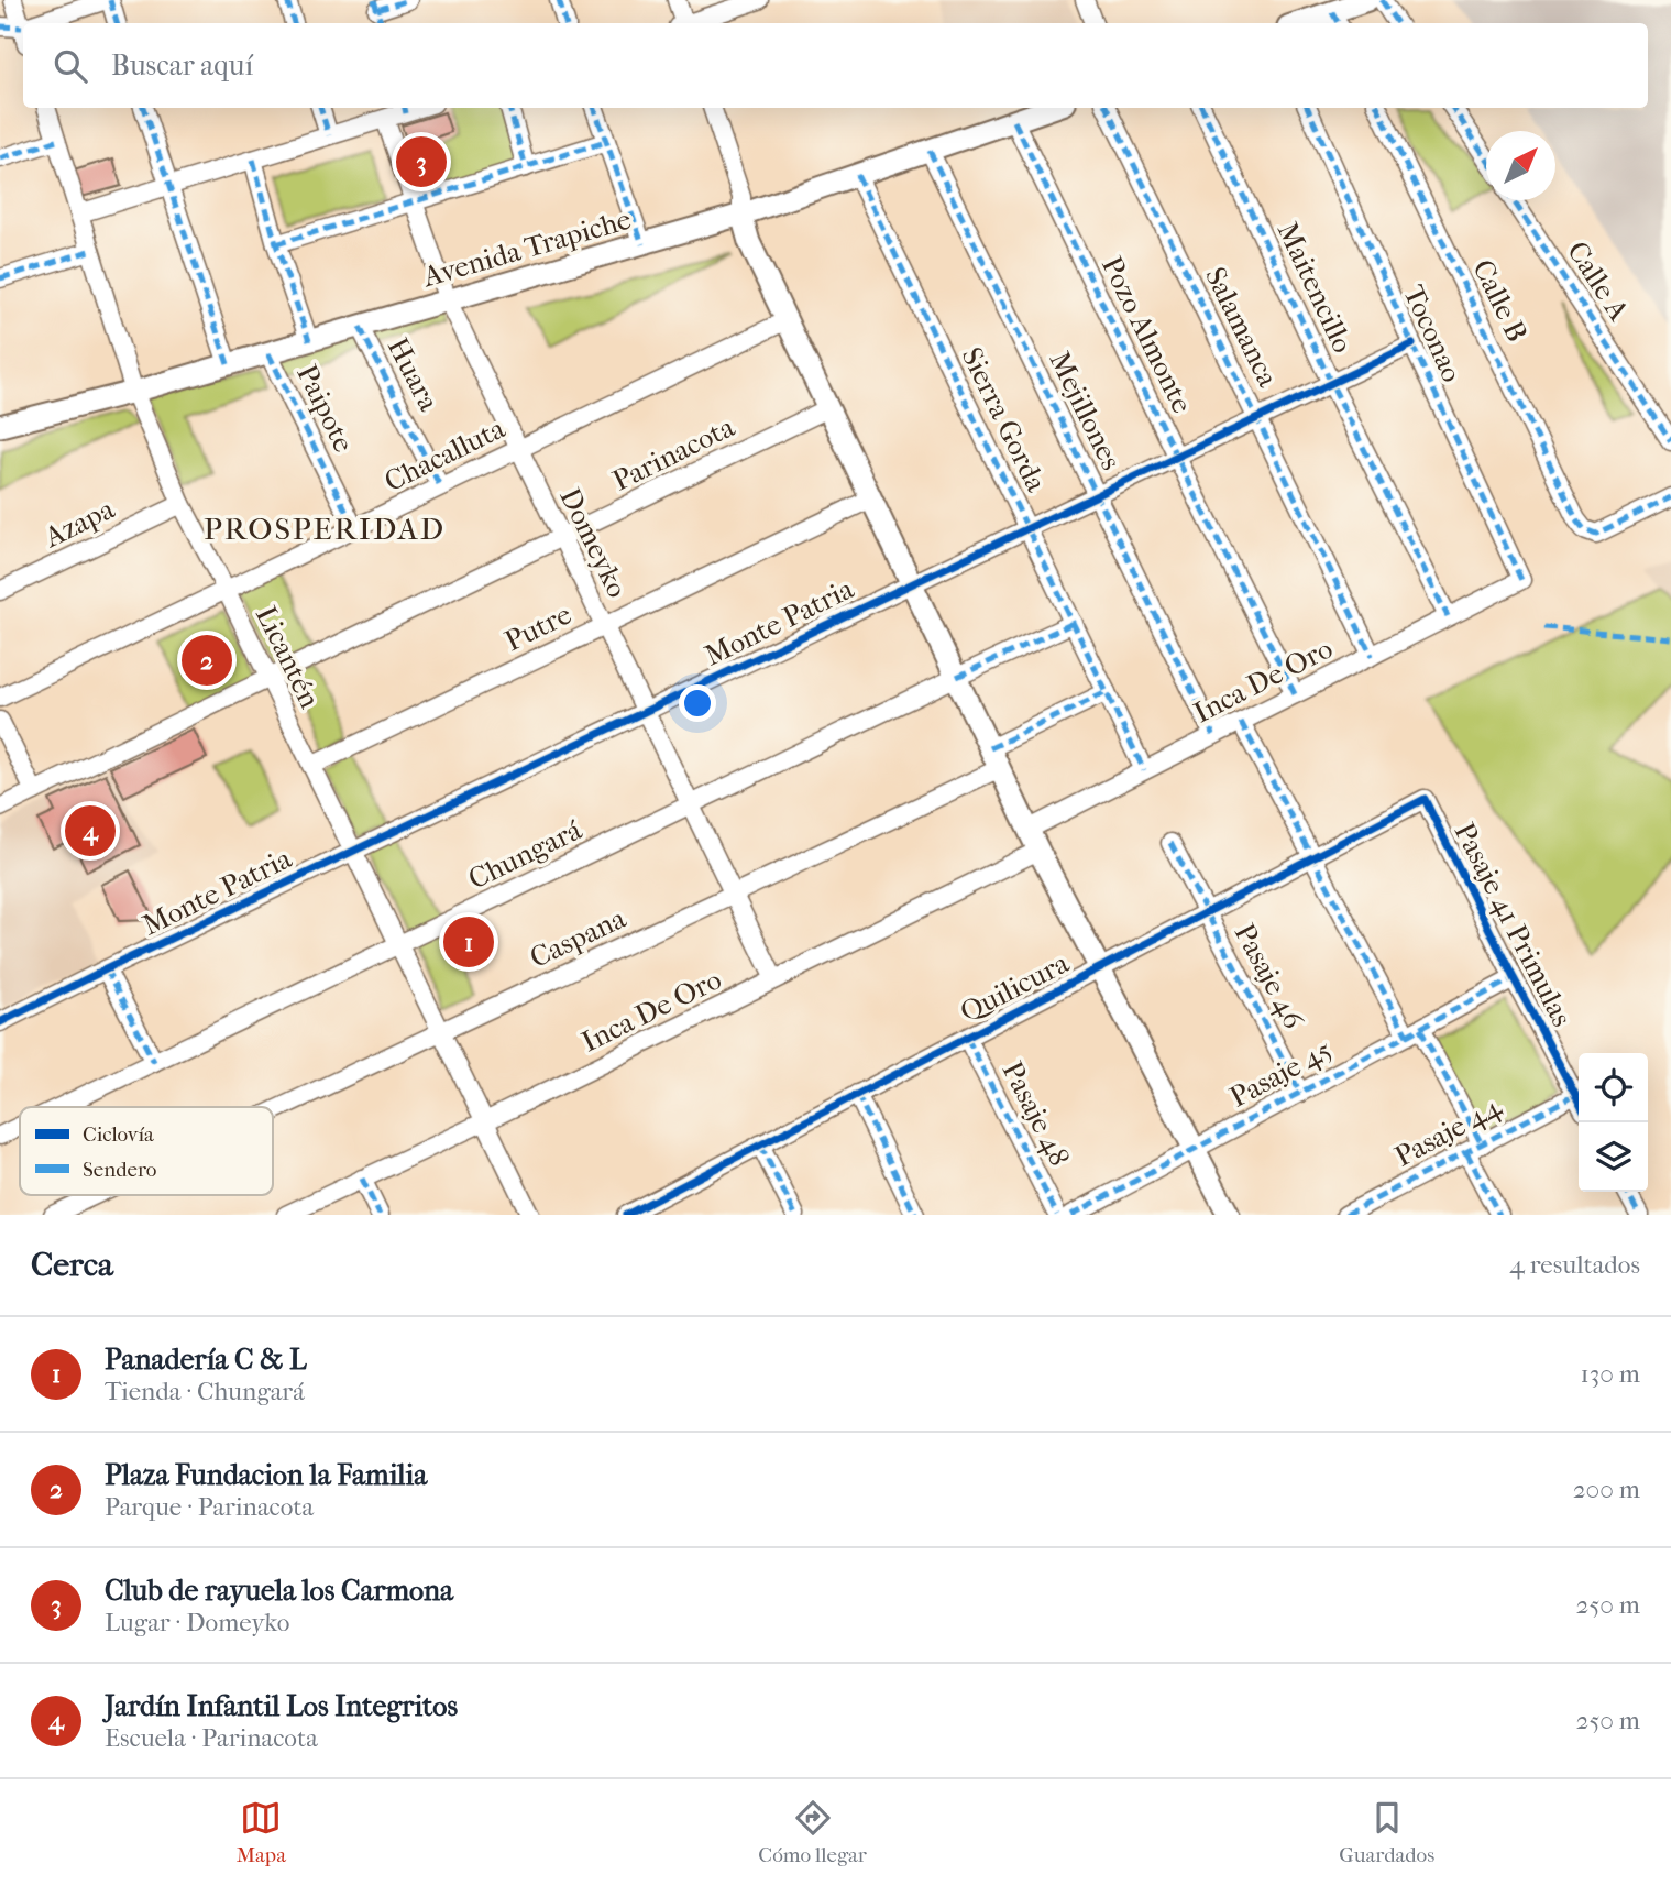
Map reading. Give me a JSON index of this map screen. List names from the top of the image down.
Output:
{
  "streets": {
    "street": [
      "Avenida Trapiche",
      "Calle A",
      "Maitencillo",
      "Calle B",
      "Salamanca",
      "Toconao",
      "Pozo Almonte",
      "Huara",
      "Paipote",
      "Mejillones",
      "Sierra Gorda",
      "Parinacota",
      "Chacalluta",
      "Azapa",
      "Domeyko",
      "Monte Patria",
      "Putre",
      "Licantén",
      "Inca De Oro",
      "Chungará",
      "Pasaje 41 Primulas",
      "Caspana",
      "Pasaje 46",
      "Quilicura",
      "Pasaje 45",
      "Pasaje 48",
      "Pasaje 44"
    ]
  },
  "crossings": [
    ["Avenida Trapiche", "Pozo Almonte"],
    ["Avenida Trapiche", "Huara"],
    ["Avenida Trapiche", "Paipote"],
    ["Avenida Trapiche", "Mejillones"],
    ["Avenida Trapiche", "Sierra Gorda"],
    ["Avenida Trapiche", "Domeyko"],
    ["Avenida Trapiche", "Licantén"],
    ["Maitencillo", "Monte Patria"],
    ["Maitencillo", "Inca De Oro"],
    ["Salamanca", "Monte Patria"],
    ["Salamanca", "Inca De Oro"],
    ["Toconao", "Monte Patria"],
    ["Toconao", "Inca De Oro"],
    ["Pozo Almonte", "Monte Patria"],
    ["Pozo Almonte", "Inca De Oro"],
    ["Huara", "Chacalluta"],
    ["Paipote", "Chacalluta"],
    ["Mejillones", "Monte Patria"],
    ["Mejillones", "Inca De Oro"],
    ["Sierra Gorda", "Monte Patria"],
    ["Sierra Gorda", "Inca De Oro"],
    ["Sierra Gorda", "Chungará"],
    ["Sierra Gorda", "Caspana"],
    ["Parinacota", "Domeyko"],
    ["Parinacota", "Licantén"],
    ["Chacalluta", "Domeyko"],
    ["Chacalluta", "Licantén"],
    ["Azapa", "Licantén"],
    ["Domeyko", "Monte Patria"],
    ["Domeyko", "Putre"],
    ["Domeyko", "Inca De Oro"],
    ["Domeyko", "Chungará"],
    ["Domeyko", "Caspana"],
    ["Monte Patria", "Licantén"],
    ["Putre", "Licantén"],
    ["Licantén", "Inca De Oro"],
    ["Licantén", "Chungará"],
    ["Licantén", "Caspana"],
    ["Pasaje 41 Primulas", "Quilicura"],
    ["Pasaje 41 Primulas", "Pasaje 45"],
    ["Pasaje 46", "Quilicura"],
    ["Pasaje 46", "Pasaje 45"],
    ["Quilicura", "Pasaje 48"]
  ],
  "districts": ["PROSPERIDAD"],
  "legend": ["Ciclovía", "Sendero"],
  "north": "top right",
  "page": {
    "search": "Buscar aquí",
    "pins": [
      "3",
      "2",
      "4",
      "1"
    ],
    "heading": ["Cerca", "4 resultados"],
    "list": [
      {
        "mark": "1",
        "name": "Panadería C & L",
        "note": "Tienda · Chungará",
        "value": "130 m"
      },
      {
        "mark": "2",
        "name": "Plaza Fundacion la Familia",
        "note": "Parque · Parinacota",
        "value": "200 m"
      },
      {
        "mark": "3",
        "name": "Club de rayuela los Carmona",
        "note": "Lugar · Domeyko",
        "value": "250 m"
      },
      {
        "mark": "4",
        "name": "Jardín Infantil Los Integritos",
        "note": "Escuela · Parinacota",
        "value": "250 m"
      }
    ],
    "nav": ["Mapa", "Cómo llegar", "Guardados"]
  }
}
